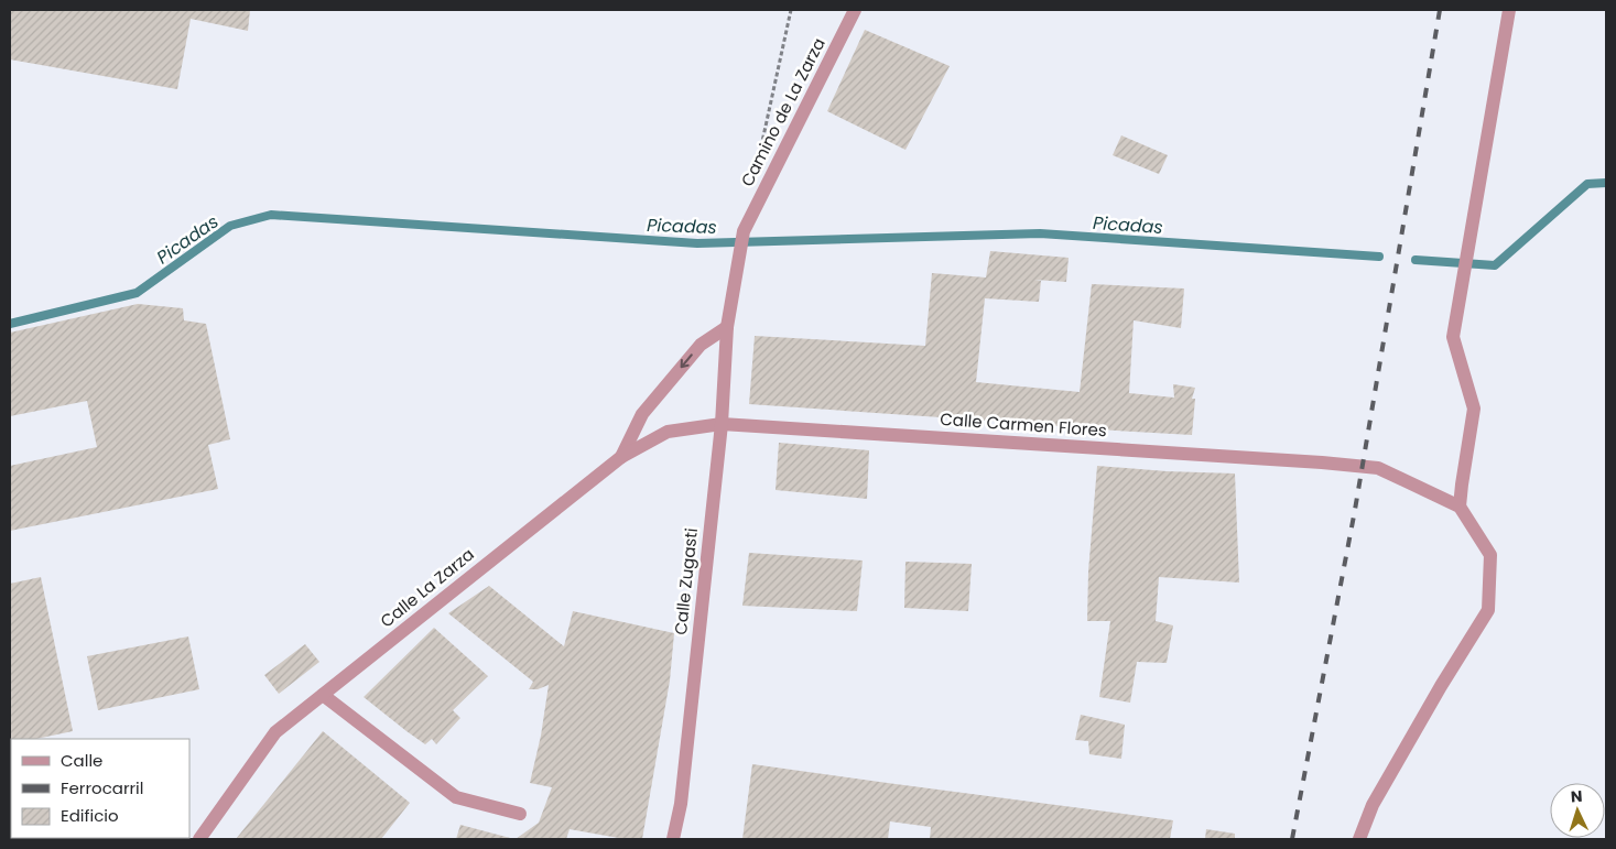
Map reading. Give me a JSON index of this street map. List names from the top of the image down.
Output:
{
  "streets": {
    "street": [
      "Camino de La Zarza",
      "Calle Carmen Flores",
      "Calle Zugasti",
      "Calle La Zarza"
    ]
  },
  "crossings": [
    ["Camino de La Zarza", "Calle Zugasti"],
    ["Calle Carmen Flores", "Calle Zugasti"],
    ["Calle Carmen Flores", "Calle La Zarza"],
    ["Calle Zugasti", "Calle La Zarza"]
  ],
  "water": ["Picadas"],
  "legend": ["Calle", "Ferrocarril", "Edificio"],
  "north": "top"
}
